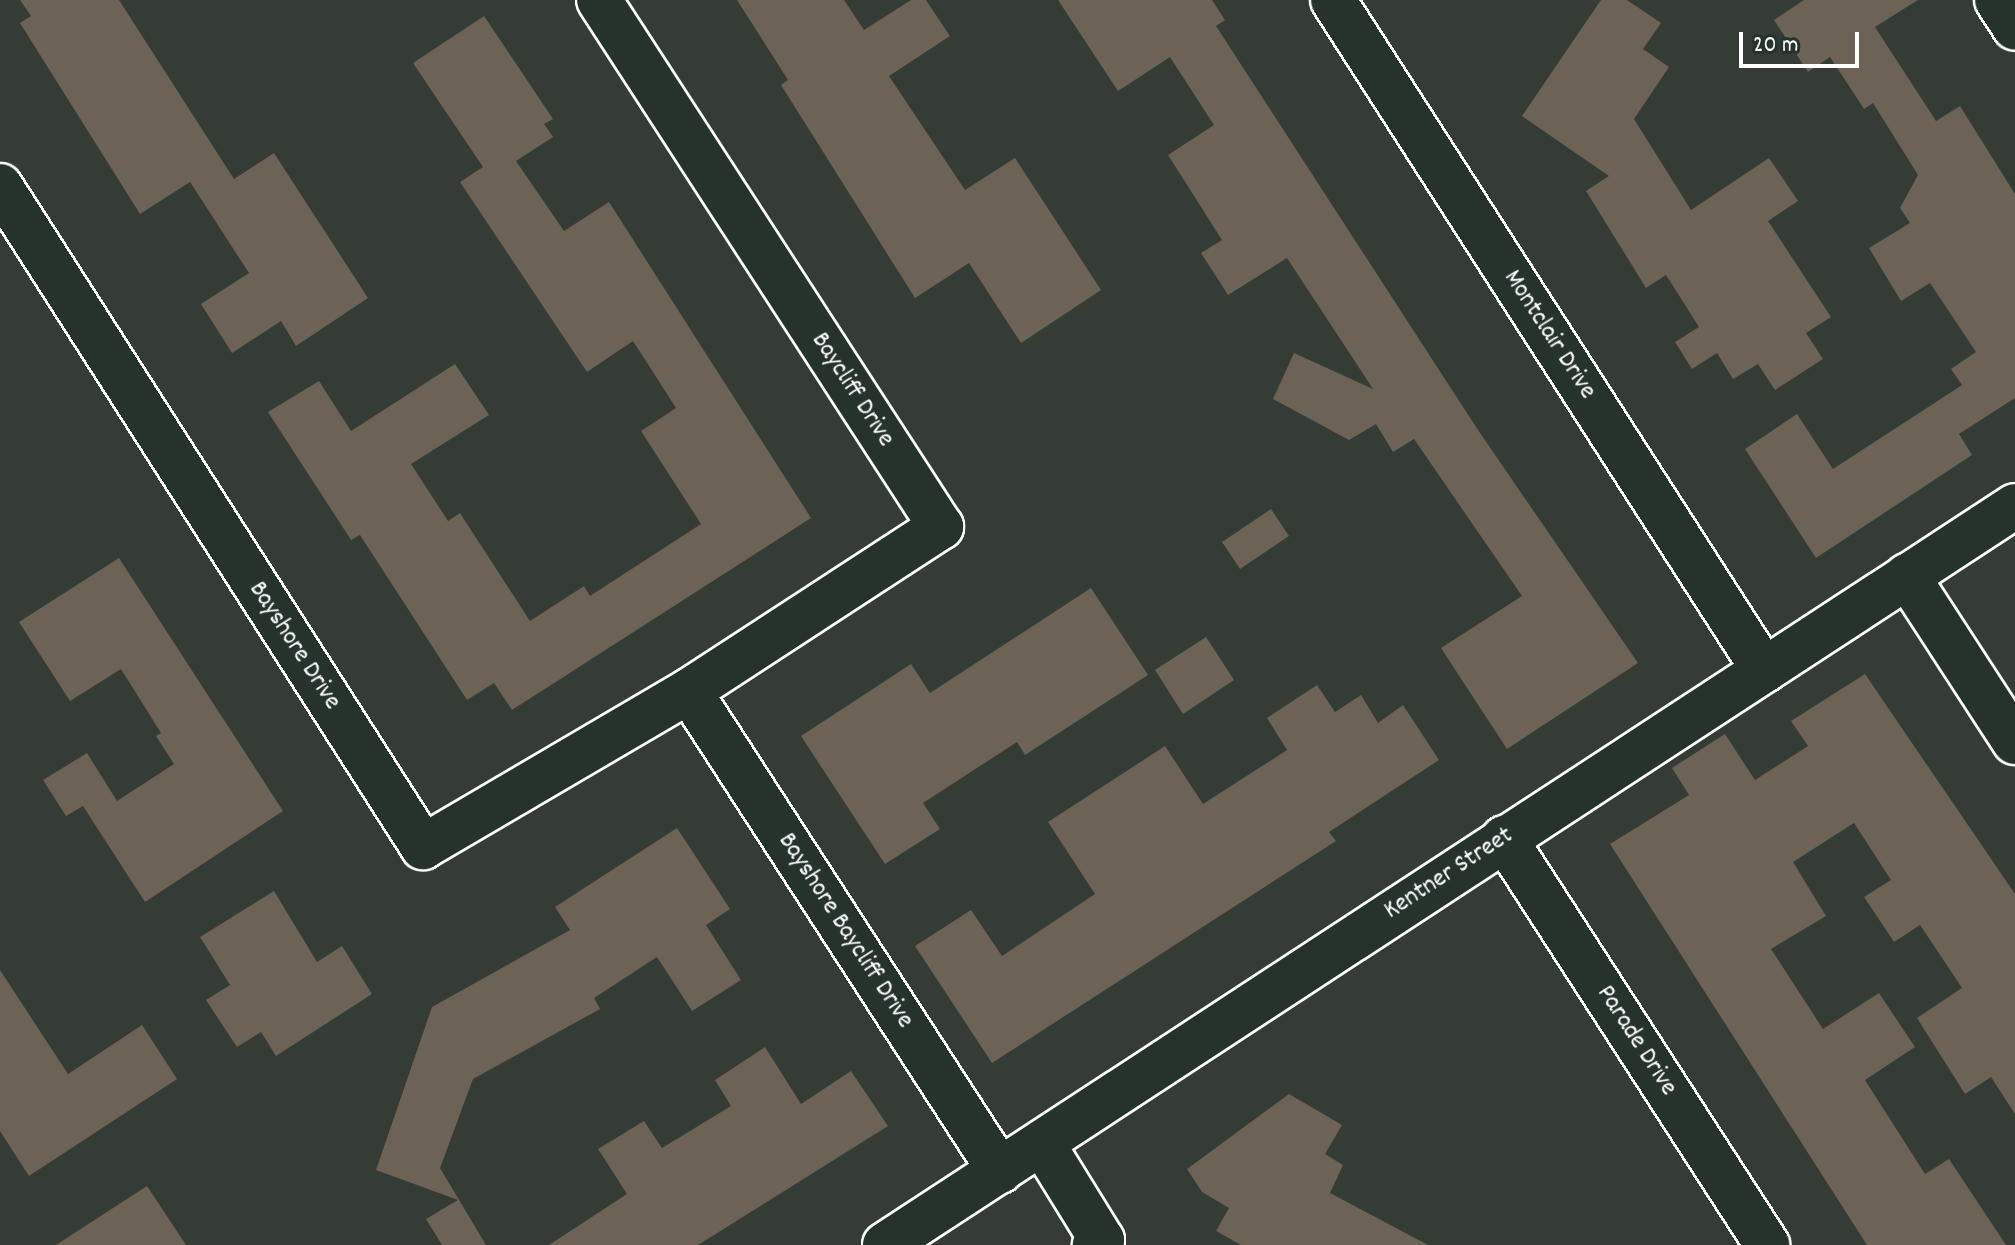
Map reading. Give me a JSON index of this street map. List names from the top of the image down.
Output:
{
  "streets": {
    "street": [
      "Montclair Drive",
      "Baycliff Drive",
      "Bayshore Drive",
      "Kentner Street",
      "Bayshore Baycliff Drive",
      "Parade Drive"
    ]
  },
  "crossings": [
    ["Montclair Drive", "Kentner Street"],
    ["Baycliff Drive", "Bayshore Drive"],
    ["Baycliff Drive", "Bayshore Baycliff Drive"],
    ["Bayshore Drive", "Bayshore Baycliff Drive"],
    ["Kentner Street", "Bayshore Baycliff Drive"],
    ["Kentner Street", "Parade Drive"]
  ],
  "scale_bar": "20 m"
}
